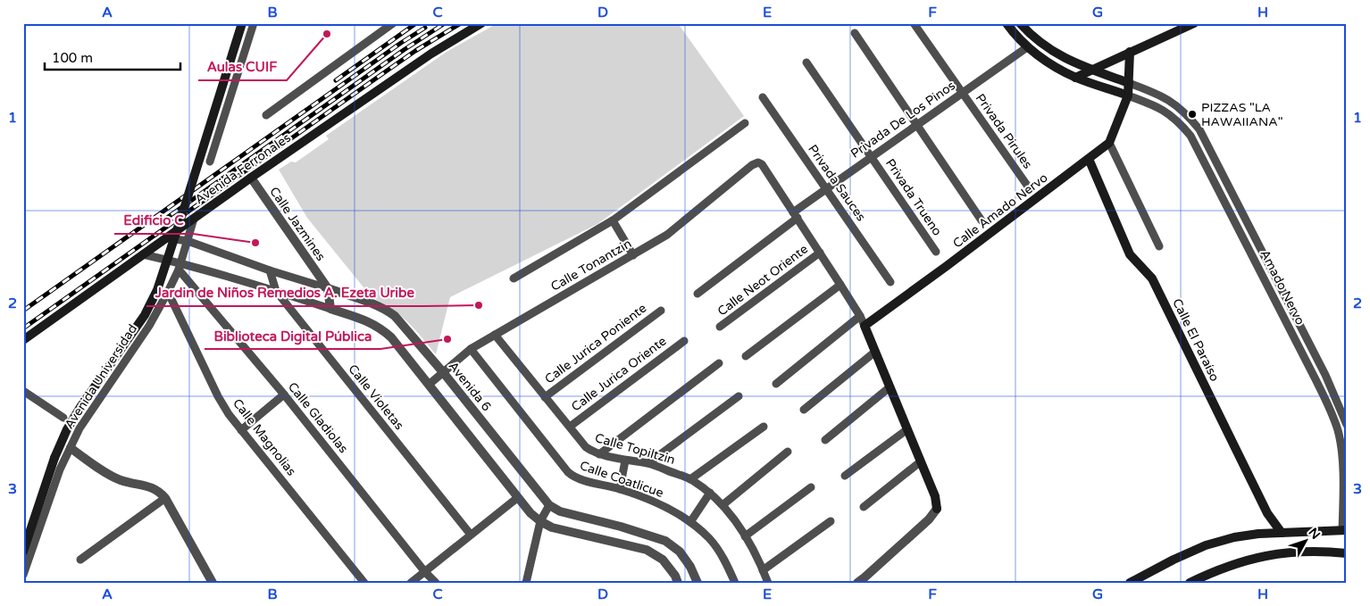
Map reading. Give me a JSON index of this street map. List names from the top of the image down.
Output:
{
  "streets": {
    "main road": [
      "Avenida Ferronales",
      "Calle Amado Nervo",
      "Calle El Paraíso",
      "Avenida Universidad"
    ],
    "street": [
      "Privada De Los Pinos",
      "Privada Pirules",
      "Privada Sauces",
      "Privada Trueno",
      "Calle Jazmines",
      "Calle Tonantzin",
      "Calle Neot Oriente",
      "Amado Nervo",
      "Calle Jurica Poniente",
      "Calle Jurica Oriente",
      "Avenida 6",
      "Calle Violetas",
      "Calle Gladiolas",
      "Calle Magnolias",
      "Calle Topiltzin",
      "Calle Coatlicue"
    ]
  },
  "crossings": [
    ["Privada De Los Pinos", "Privada Pirules"],
    ["Privada De Los Pinos", "Privada Sauces"],
    ["Privada De Los Pinos", "Privada Trueno"],
    ["Privada De Los Pinos", "Calle Tonantzin"],
    ["Avenida Ferronales", "Calle Jazmines"],
    ["Avenida Ferronales", "Avenida Universidad"],
    ["Avenida Ferronales", "Avenida 6"],
    ["Calle Amado Nervo", "Calle El Paraíso"],
    ["Calle Jazmines", "Avenida 6"],
    ["Calle Tonantzin", "Avenida 6"],
    ["Calle Tonantzin", "Calle Topiltzin"],
    ["Calle Tonantzin", "Calle Coatlicue"],
    ["Calle Jurica Poniente", "Calle Topiltzin"],
    ["Calle Jurica Oriente", "Calle Topiltzin"],
    ["Avenida Universidad", "Avenida 6"],
    ["Avenida Universidad", "Calle Gladiolas"],
    ["Avenida Universidad", "Calle Magnolias"],
    ["Avenida 6", "Calle Violetas"]
  ],
  "places": [
    "Aulas CUIF",
    "PIZZAS \"LA HAWAIIANA\"",
    "Edificio C",
    "Jardin de Niños Remedios A. Ezeta Uribe",
    "Biblioteca Digital Pública"
  ],
  "scale_bar": "100 m",
  "north": "top right",
  "grid": {
    "columns": [
      "A",
      "B",
      "C",
      "D",
      "E",
      "F",
      "G",
      "H"
    ],
    "rows": ["1", "2", "3"]
  }
}
